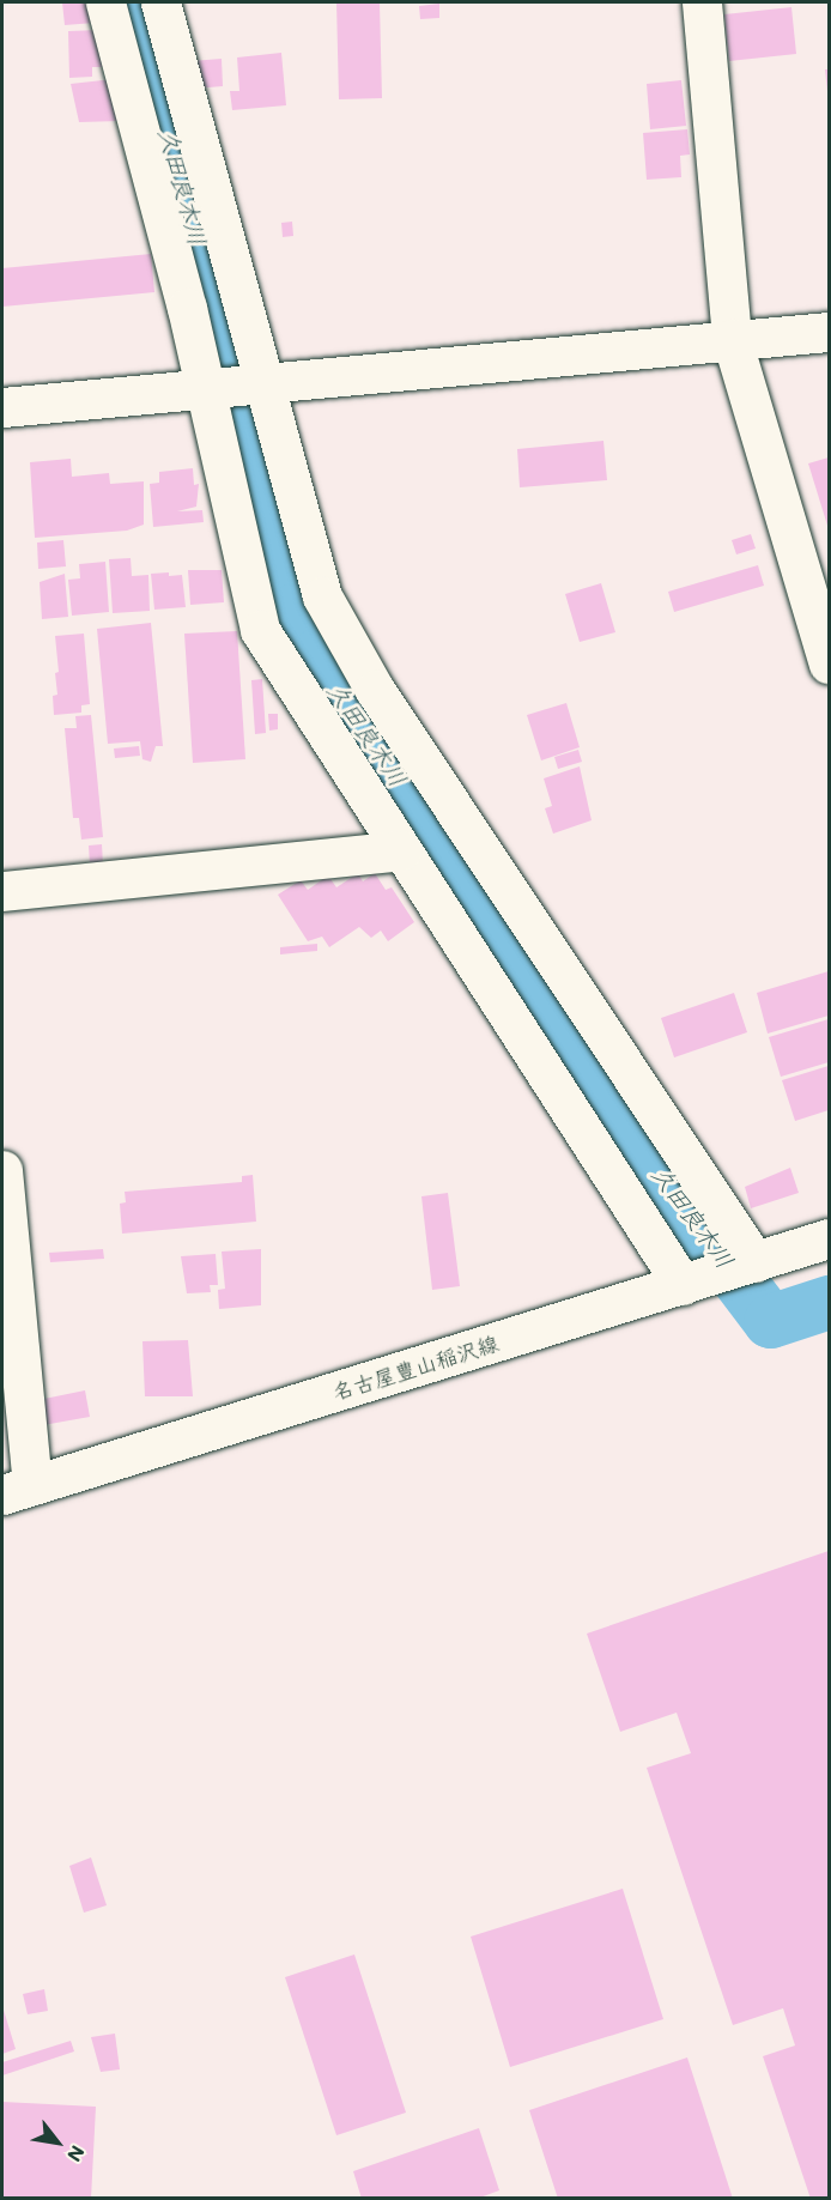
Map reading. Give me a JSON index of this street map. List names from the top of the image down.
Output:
{
  "streets": {
    "street": ["名古屋豊山稲沢線"]
  },
  "water": ["久田良木川"],
  "north": "bottom right"
}
